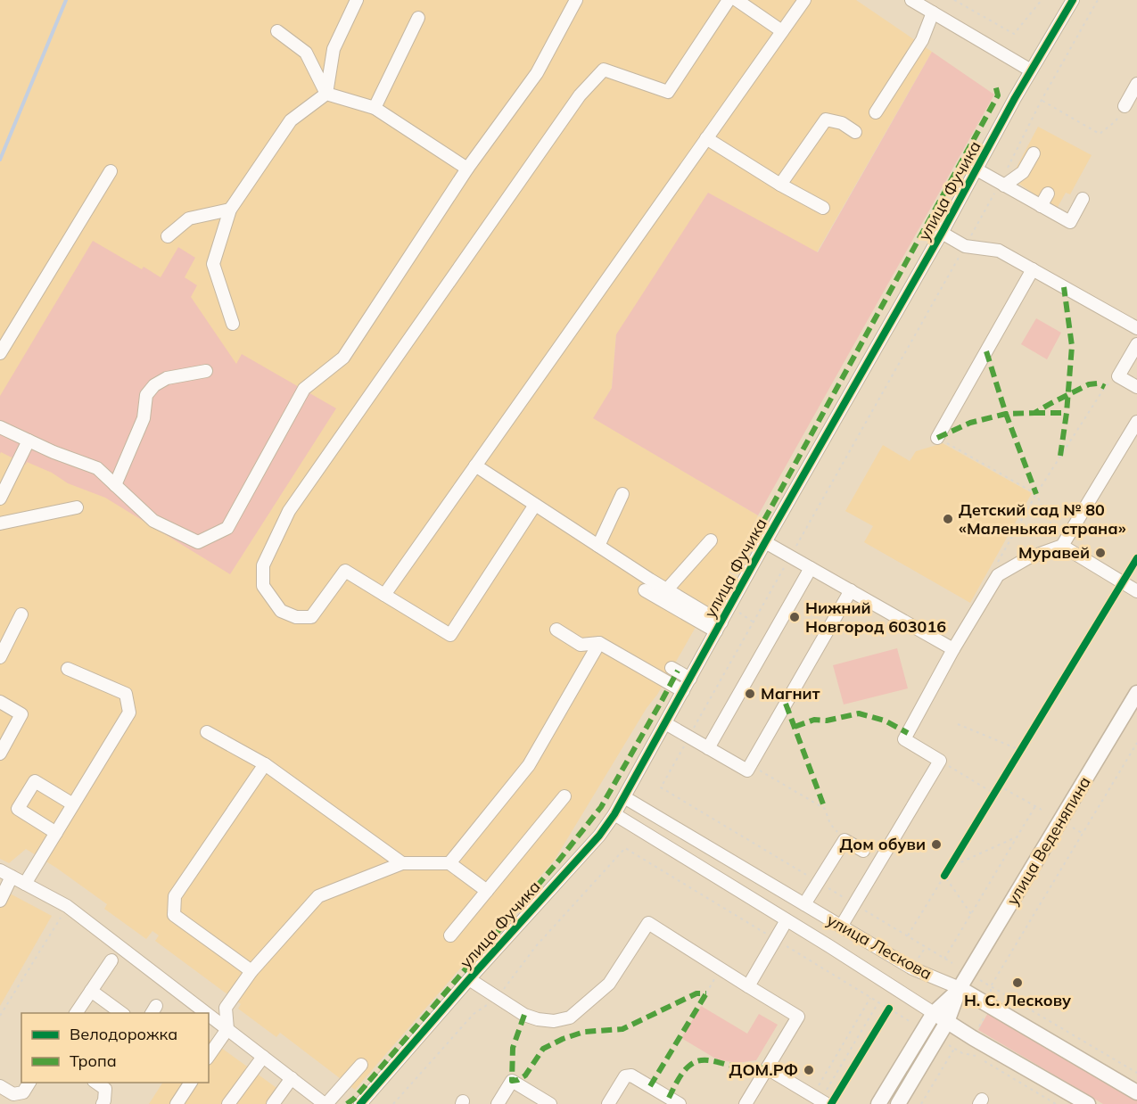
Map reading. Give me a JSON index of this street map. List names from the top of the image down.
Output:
{
  "streets": {
    "main road": ["улица Веденяпина", "улица Лескова"],
    "street": ["улица Фучика"]
  },
  "crossings": [
    ["улица Фучика", "улица Лескова"],
    ["улица Веденяпина", "улица Лескова"]
  ],
  "places": [
    "Детский сад № 80 «Маленькая страна»",
    "Муравей",
    "Нижний Новгород 603016",
    "Магнит",
    "Дом обуви",
    "Н. С. Лескову",
    "ДОМ.РФ"
  ],
  "legend": ["Велодорожка", "Тропа"]
}
